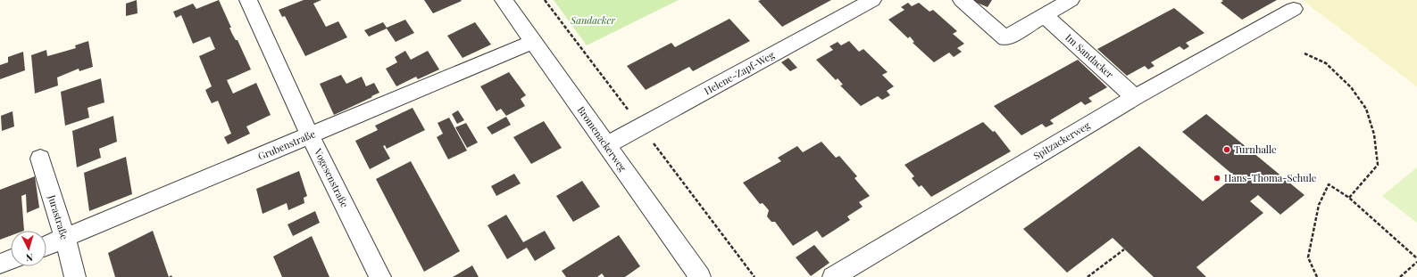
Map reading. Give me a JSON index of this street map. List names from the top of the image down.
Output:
{
  "streets": {
    "street": [
      "Im Sandacker",
      "Helene-Zapf-Weg",
      "Bromenackerweg",
      "Spitzackerweg",
      "Grubenstraße",
      "Vogesenstraße",
      "Jurastraße"
    ]
  },
  "crossings": [
    ["Im Sandacker", "Spitzackerweg"],
    ["Helene-Zapf-Weg", "Bromenackerweg"],
    ["Bromenackerweg", "Grubenstraße"],
    ["Grubenstraße", "Vogesenstraße"],
    ["Grubenstraße", "Jurastraße"]
  ],
  "parks": ["Sandacker"],
  "places": ["Turnhalle", "Hans-Thoma-Schule"],
  "north": "bottom"
}
